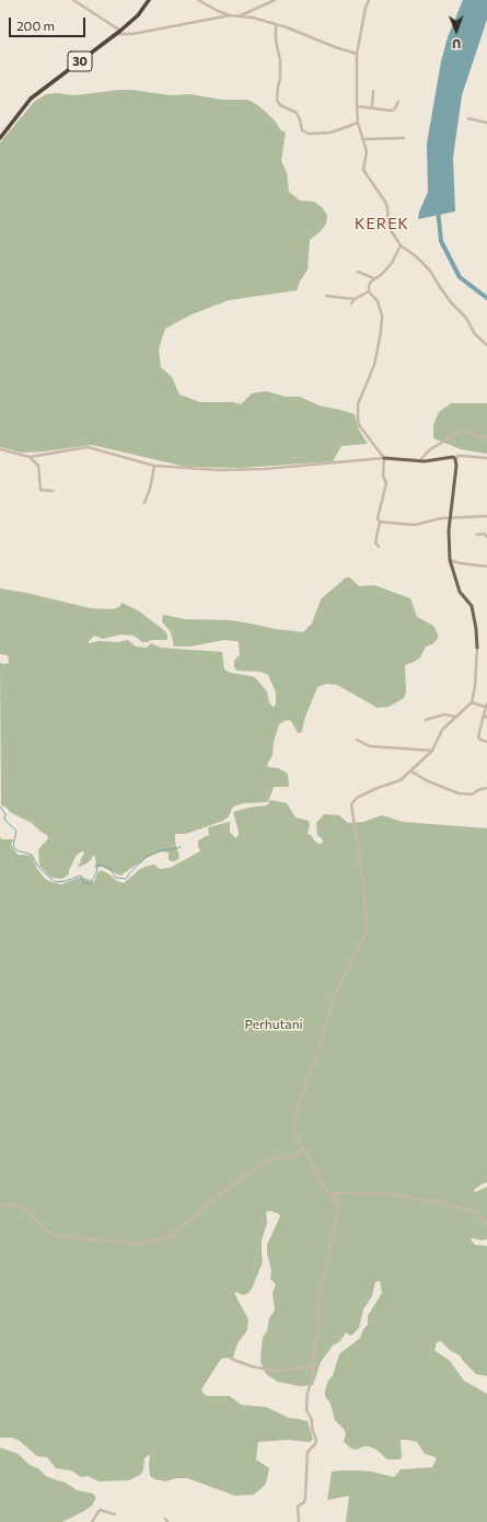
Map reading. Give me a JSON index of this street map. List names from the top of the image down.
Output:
{
  "streets": {
    "highway": ["30"]
  },
  "districts": ["KEREK"],
  "parks": ["Perhutani"],
  "scale_bar": "200 m",
  "north": "bottom"
}
